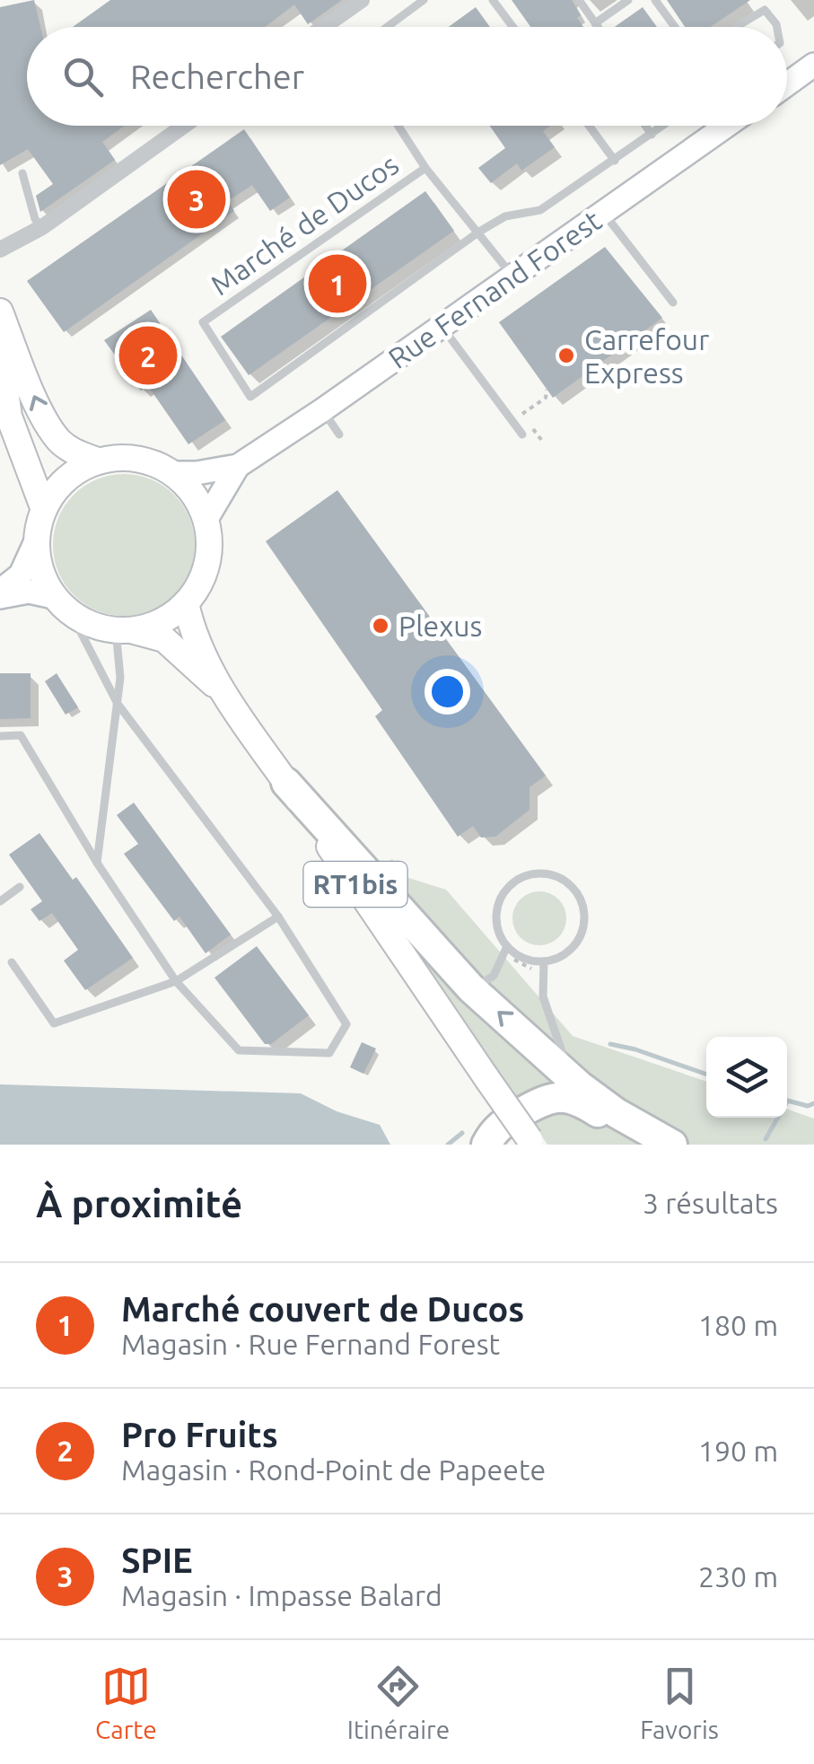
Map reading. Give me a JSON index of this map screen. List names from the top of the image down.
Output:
{
  "streets": {
    "main road": ["RT1bis"],
    "street": ["Rue Fernand Forest"],
    "lane": ["Marché de Ducos"]
  },
  "crossings": [
    ["Marché de Ducos", "Rue Fernand Forest"],
    ["Rue Fernand Forest", "RT1bis"]
  ],
  "places": ["Carrefour Express", "Plexus"],
  "page": {
    "search": "Rechercher",
    "pins": ["3", "1", "2"],
    "heading": ["À proximité", "3 résultats"],
    "list": [
      {
        "mark": "1",
        "name": "Marché couvert de Ducos",
        "note": "Magasin · Rue Fernand Forest",
        "value": "180 m"
      },
      {
        "mark": "2",
        "name": "Pro Fruits",
        "note": "Magasin · Rond-Point de Papeete",
        "value": "190 m"
      },
      {
        "mark": "3",
        "name": "SPIE",
        "note": "Magasin · Impasse Balard",
        "value": "230 m"
      }
    ],
    "nav": ["Carte", "Itinéraire", "Favoris"]
  }
}
